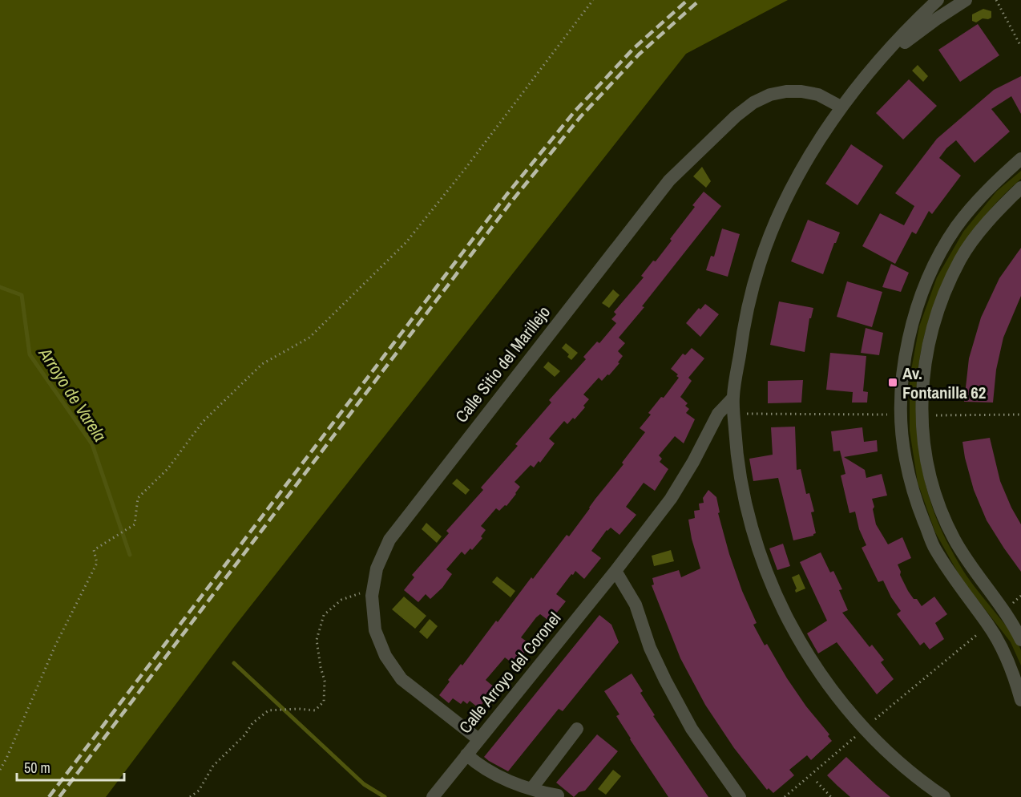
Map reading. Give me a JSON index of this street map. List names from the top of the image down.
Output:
{
  "streets": {
    "street": ["Calle Sitio del Marillejo", "Calle Arroyo del Coronel"]
  },
  "crossings": [
    ["Calle Sitio del Marillejo", "Calle Arroyo del Coronel"]
  ],
  "water": ["Arroyo de Varela"],
  "places": {
    "transit": ["Av. Fontanilla 62"]
  },
  "scale_bar": "50 m"
}
